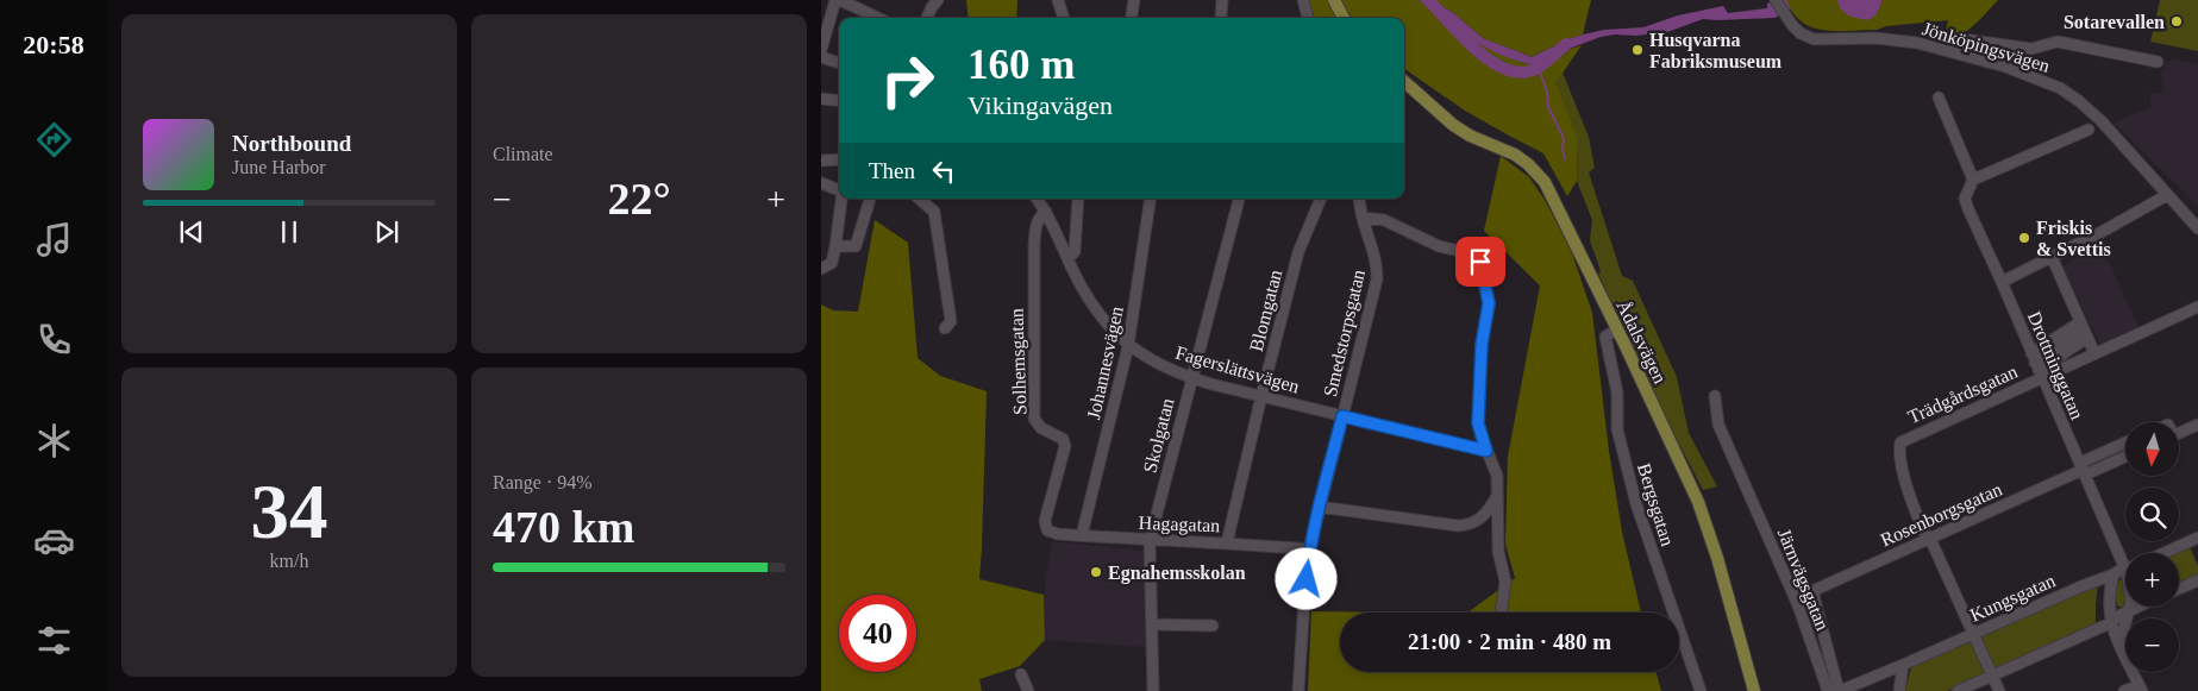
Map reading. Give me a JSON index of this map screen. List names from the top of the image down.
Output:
{
  "streets": {
    "main road": ["Ådalsvägen"],
    "street": [
      "Jönköpingsvägen",
      "Blomgatan",
      "Smedstorpsgatan",
      "Solhemsgatan",
      "Johannesvägen",
      "Drottninggatan",
      "Fagerslättsvägen",
      "Trädgårdsgatan",
      "Skolgatan",
      "Bergsgatan",
      "Rosenborgsgatan",
      "Hagagatan",
      "Järnvägsgatan",
      "Kungsgatan"
    ]
  },
  "crossings": [
    ["Blomgatan", "Fagerslättsvägen"],
    ["Blomgatan", "Hagagatan"],
    ["Smedstorpsgatan", "Fagerslättsvägen"],
    ["Smedstorpsgatan", "Hagagatan"],
    ["Ådalsvägen", "Bergsgatan"],
    ["Solhemsgatan", "Fagerslättsvägen"],
    ["Solhemsgatan", "Hagagatan"],
    ["Johannesvägen", "Fagerslättsvägen"],
    ["Johannesvägen", "Hagagatan"],
    ["Drottninggatan", "Trädgårdsgatan"],
    ["Drottninggatan", "Rosenborgsgatan"],
    ["Fagerslättsvägen", "Skolgatan"],
    ["Trädgårdsgatan", "Rosenborgsgatan"],
    ["Skolgatan", "Hagagatan"],
    ["Rosenborgsgatan", "Kungsgatan"]
  ],
  "places": [
    "Sotarevallen",
    "Husqvarna Fabriksmuseum",
    "Friskis & Svettis",
    "Egnahemsskolan"
  ],
  "north": "bottom",
  "page": {
    "tabs": "20:58",
    "tile": [
      "Climate",
      ["34", "km/h"],
      ["Range · 94%", "470 km"]
    ],
    "turn": ["160 m", "Vikingavägen"],
    "song": ["Northbound", "June Harbor"],
    "then": "Then",
    "heat": ["−", "22°", "+"],
    "map_buttons": ["+", "−"],
    "limit": "40",
    "trip": "21:00 · 2 min · 480 m"
  }
}
